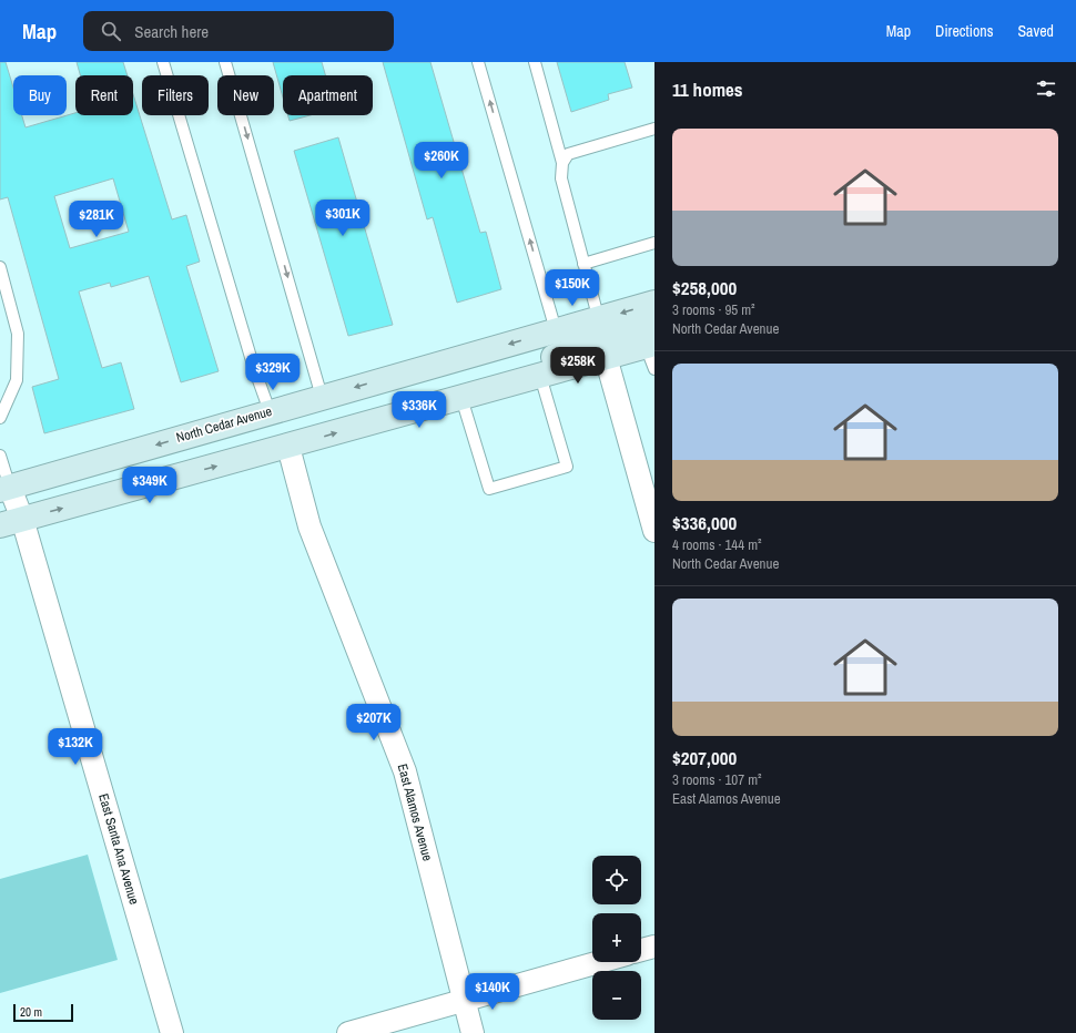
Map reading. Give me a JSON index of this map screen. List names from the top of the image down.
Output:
{
  "streets": {
    "main road": ["North Cedar Avenue"],
    "street": ["East Alamos Avenue", "East Santa Ana Avenue"]
  },
  "crossings": [
    ["North Cedar Avenue", "East Santa Ana Avenue"]
  ],
  "scale_bar": "20 m",
  "page": {
    "header": "Map",
    "search": "Search here",
    "nav": ["Map", "Directions", "Saved"],
    "heading": "11 homes",
    "chip": [
      "Buy",
      "Rent",
      "Filters",
      "New",
      "Apartment"
    ],
    "list": [
      {
        "name": "$258,000",
        "note": "3 rooms · 95 m² · North Cedar Avenue"
      },
      {
        "name": "$336,000",
        "note": "4 rooms · 144 m² · North Cedar Avenue"
      },
      {
        "name": "$207,000",
        "note": "3 rooms · 107 m² · East Alamos Avenue"
      }
    ],
    "price": [
      "$260K",
      "$301K",
      "$281K",
      "$150K",
      "$258K",
      "$329K",
      "$336K",
      "$349K",
      "$207K",
      "$132K",
      "$140K"
    ],
    "map_buttons": ["+", "−"],
    "scale": "20 m"
  }
}
